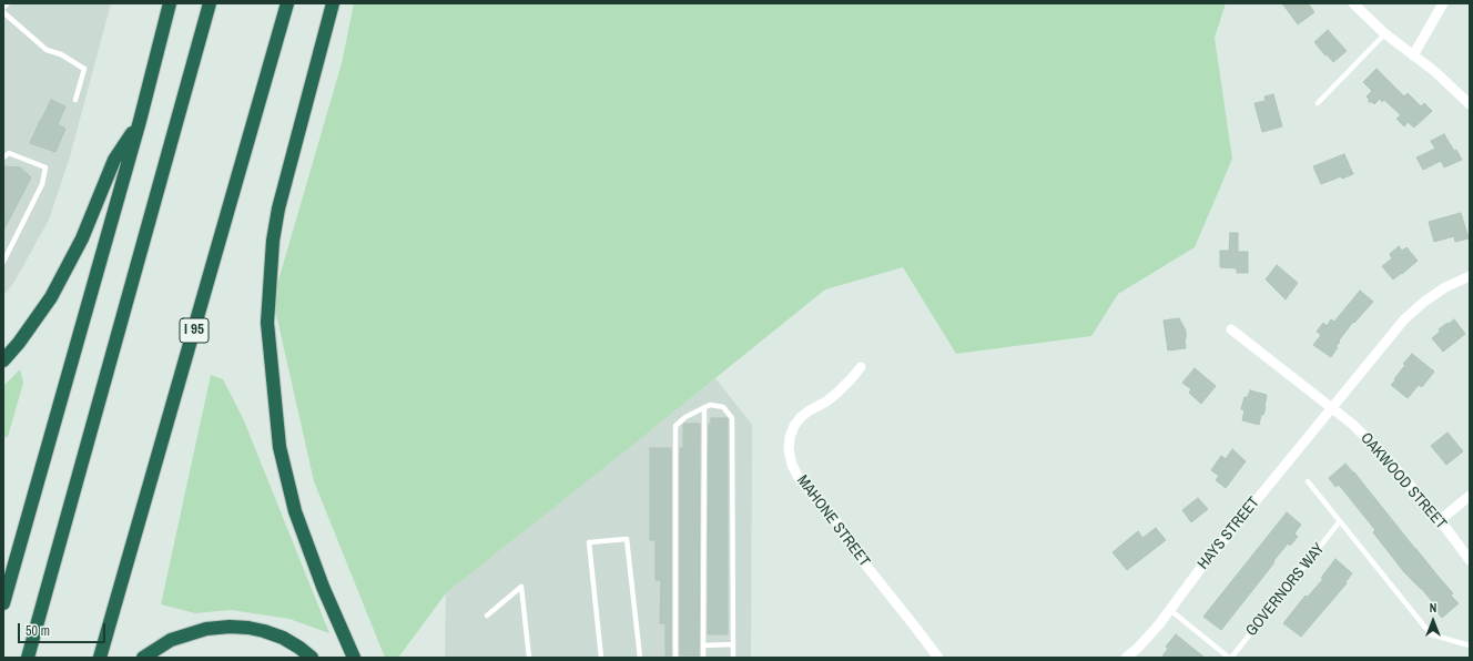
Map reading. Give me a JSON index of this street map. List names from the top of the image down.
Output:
{
  "streets": {
    "highway": ["I 95"],
    "street": ["OAKWOOD STREET", "MAHONE STREET", "HAYS STREET"],
    "lane": ["GOVERNORS WAY"]
  },
  "crossings": [
    ["OAKWOOD STREET", "HAYS STREET"],
    ["HAYS STREET", "GOVERNORS WAY"]
  ],
  "scale_bar": "50 m",
  "north": "top"
}
